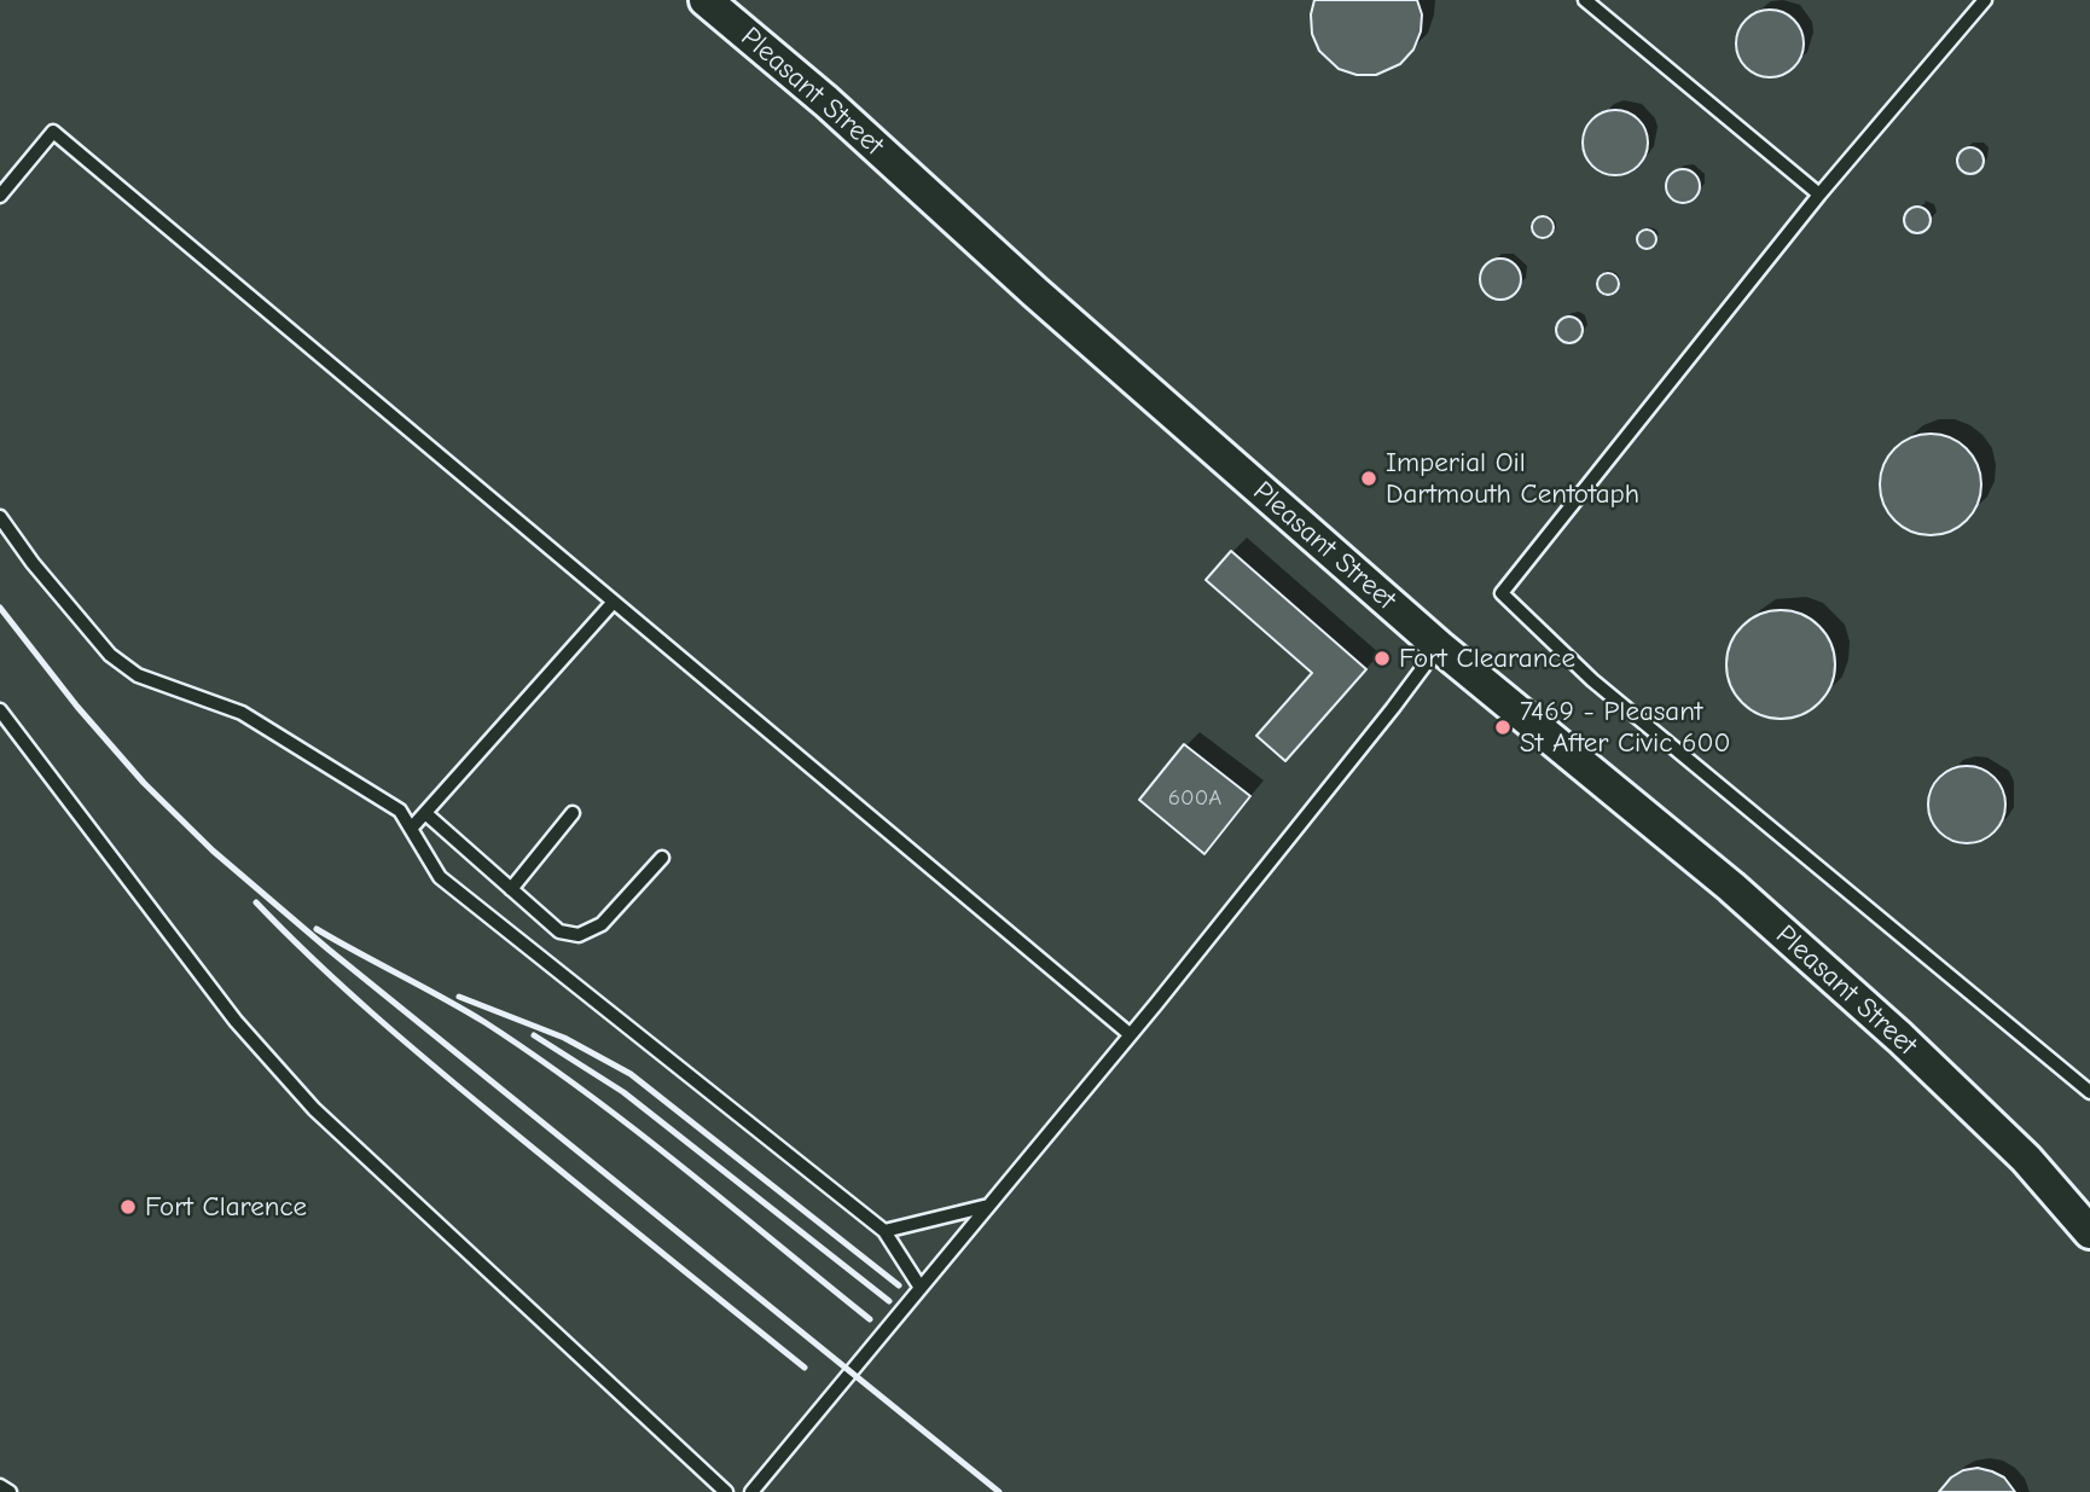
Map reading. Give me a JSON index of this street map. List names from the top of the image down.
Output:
{
  "streets": {
    "main road": ["Pleasant Street"]
  },
  "places": [
    "Imperial Oil Dartmouth Centotaph",
    "Fort Clearance",
    "7469 - Pleasant St After Civic 600",
    "Fort Clarence"
  ],
  "house_numbers": ["600A"]
}
